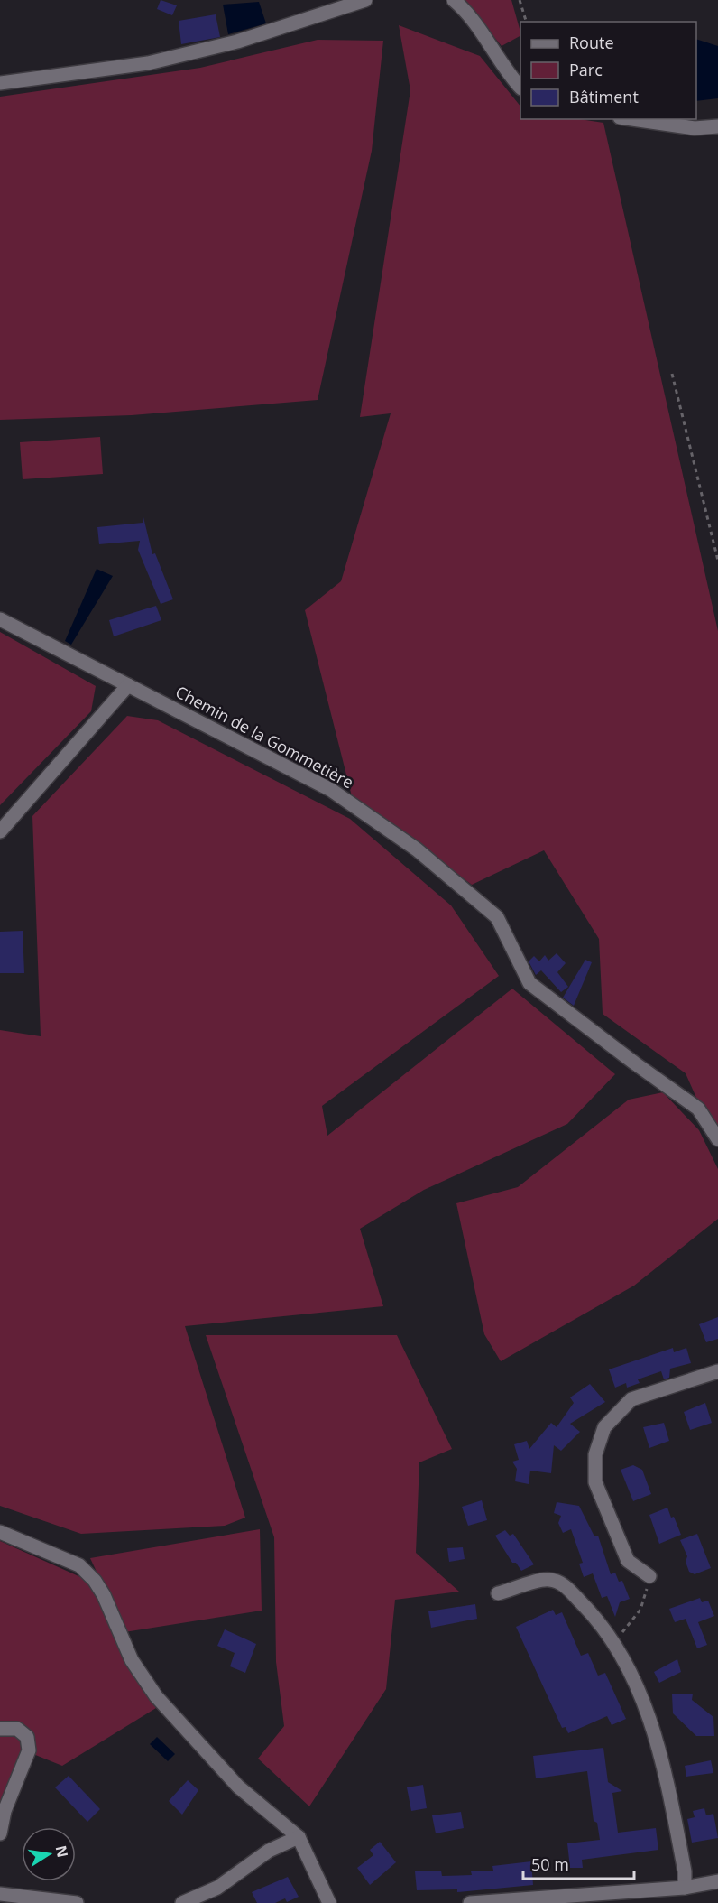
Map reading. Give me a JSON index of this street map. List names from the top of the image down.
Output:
{
  "streets": {
    "street": ["Chemin de la Gommetière"]
  },
  "legend": ["Route", "Parc", "Bâtiment"],
  "scale_bar": "50 m",
  "north": "right"
}
